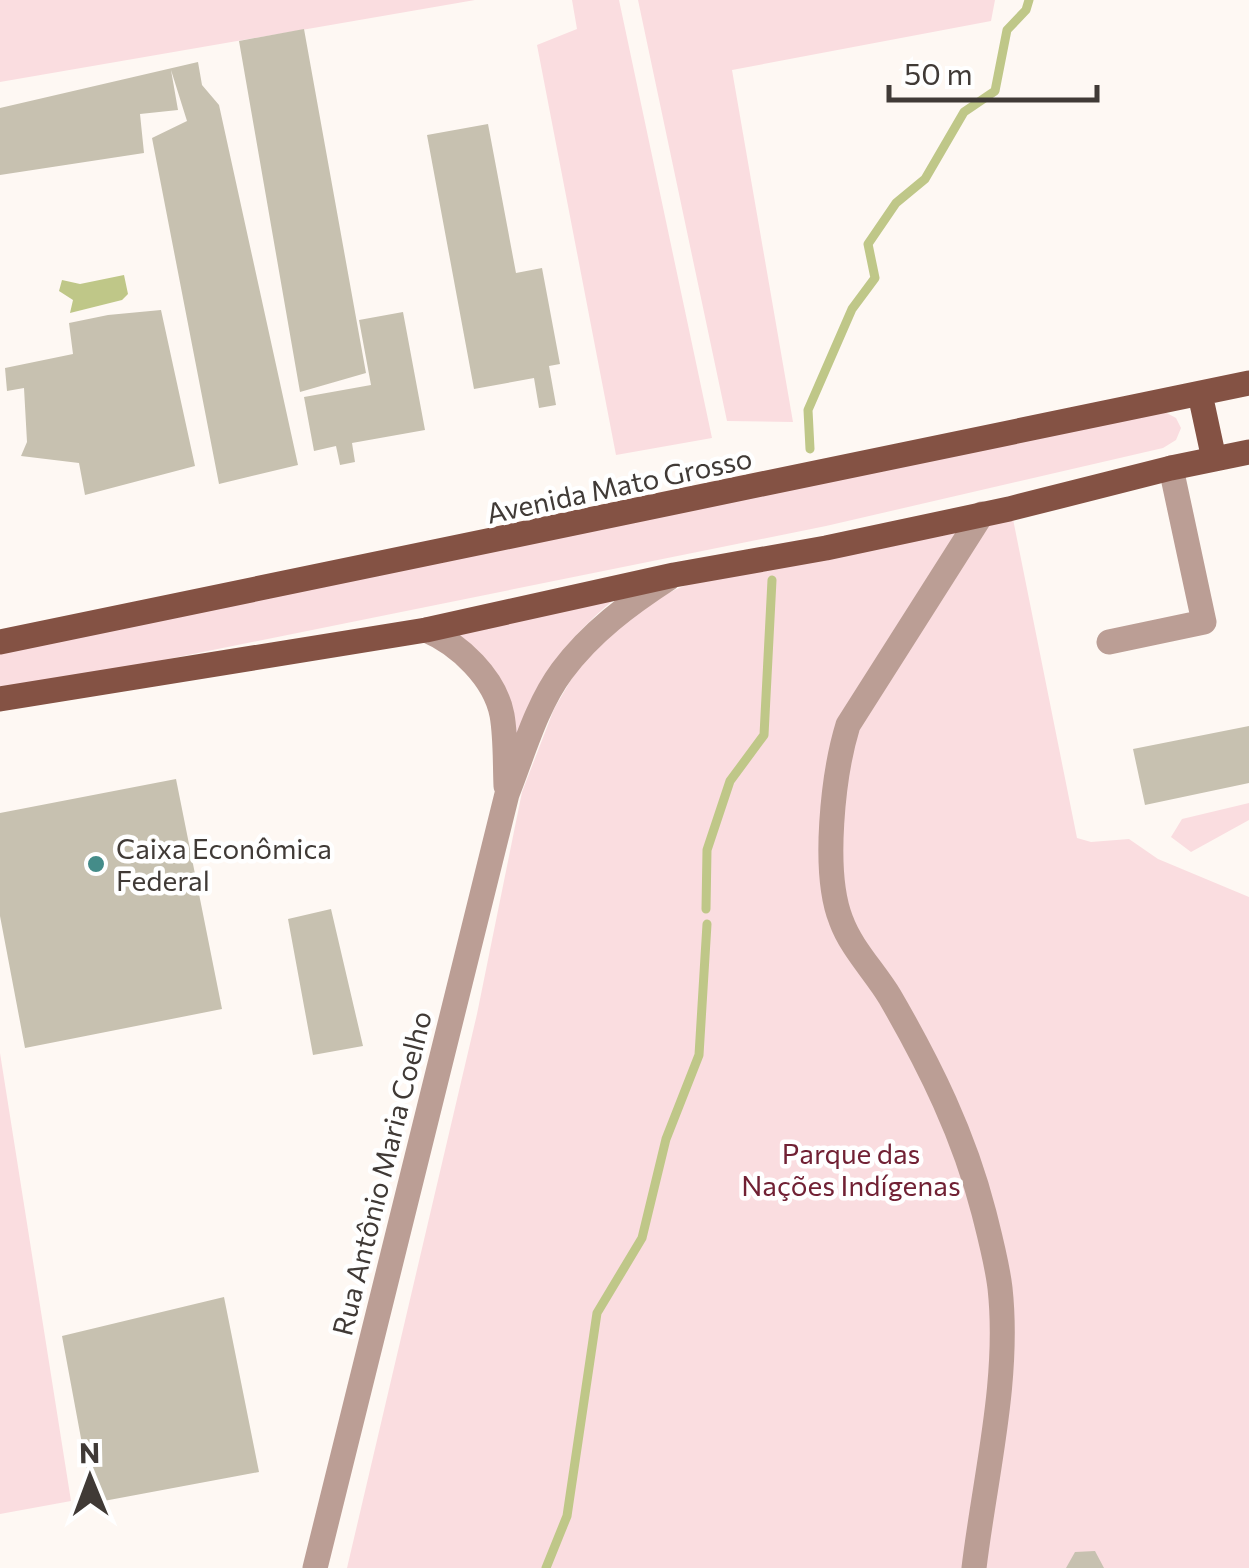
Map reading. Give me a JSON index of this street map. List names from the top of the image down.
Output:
{
  "streets": {
    "main road": ["Avenida Mato Grosso"],
    "street": ["Rua Antônio Maria Coelho"]
  },
  "parks": ["Parque das Nações Indígenas"],
  "places": ["Caixa Econômica Federal"],
  "scale_bar": "50 m",
  "north": "top"
}
